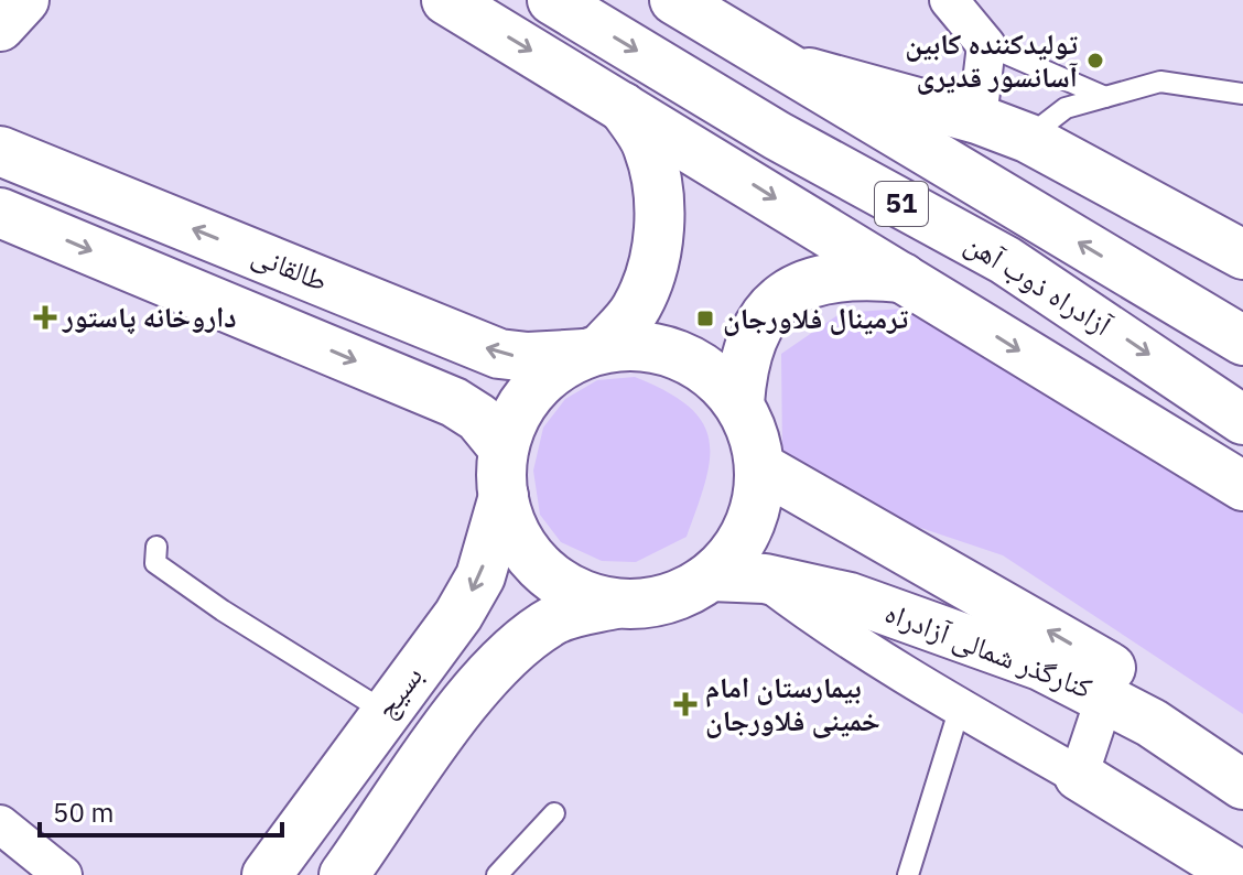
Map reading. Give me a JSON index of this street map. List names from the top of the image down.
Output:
{
  "streets": {
    "main road": [
      "51",
      "طالقانی",
      "آزادراه ذوب آهن",
      "کنارگذر شمالی آزادراه",
      "بسیج"
    ]
  },
  "crossings": [
    ["طالقانی", "کنارگذر شمالی آزادراه"],
    ["طالقانی", "بسیج"],
    ["کنارگذر شمالی آزادراه", "بسیج"]
  ],
  "places": {
    "other": ["تولیدکننده کابین آسانسور قدیری"],
    "health": ["داروخانه پاستور", "بیمارستان امام خمینی فلاورجان"],
    "transit": ["ترمینال فلاورجان"]
  },
  "scale_bar": "50 m"
}
